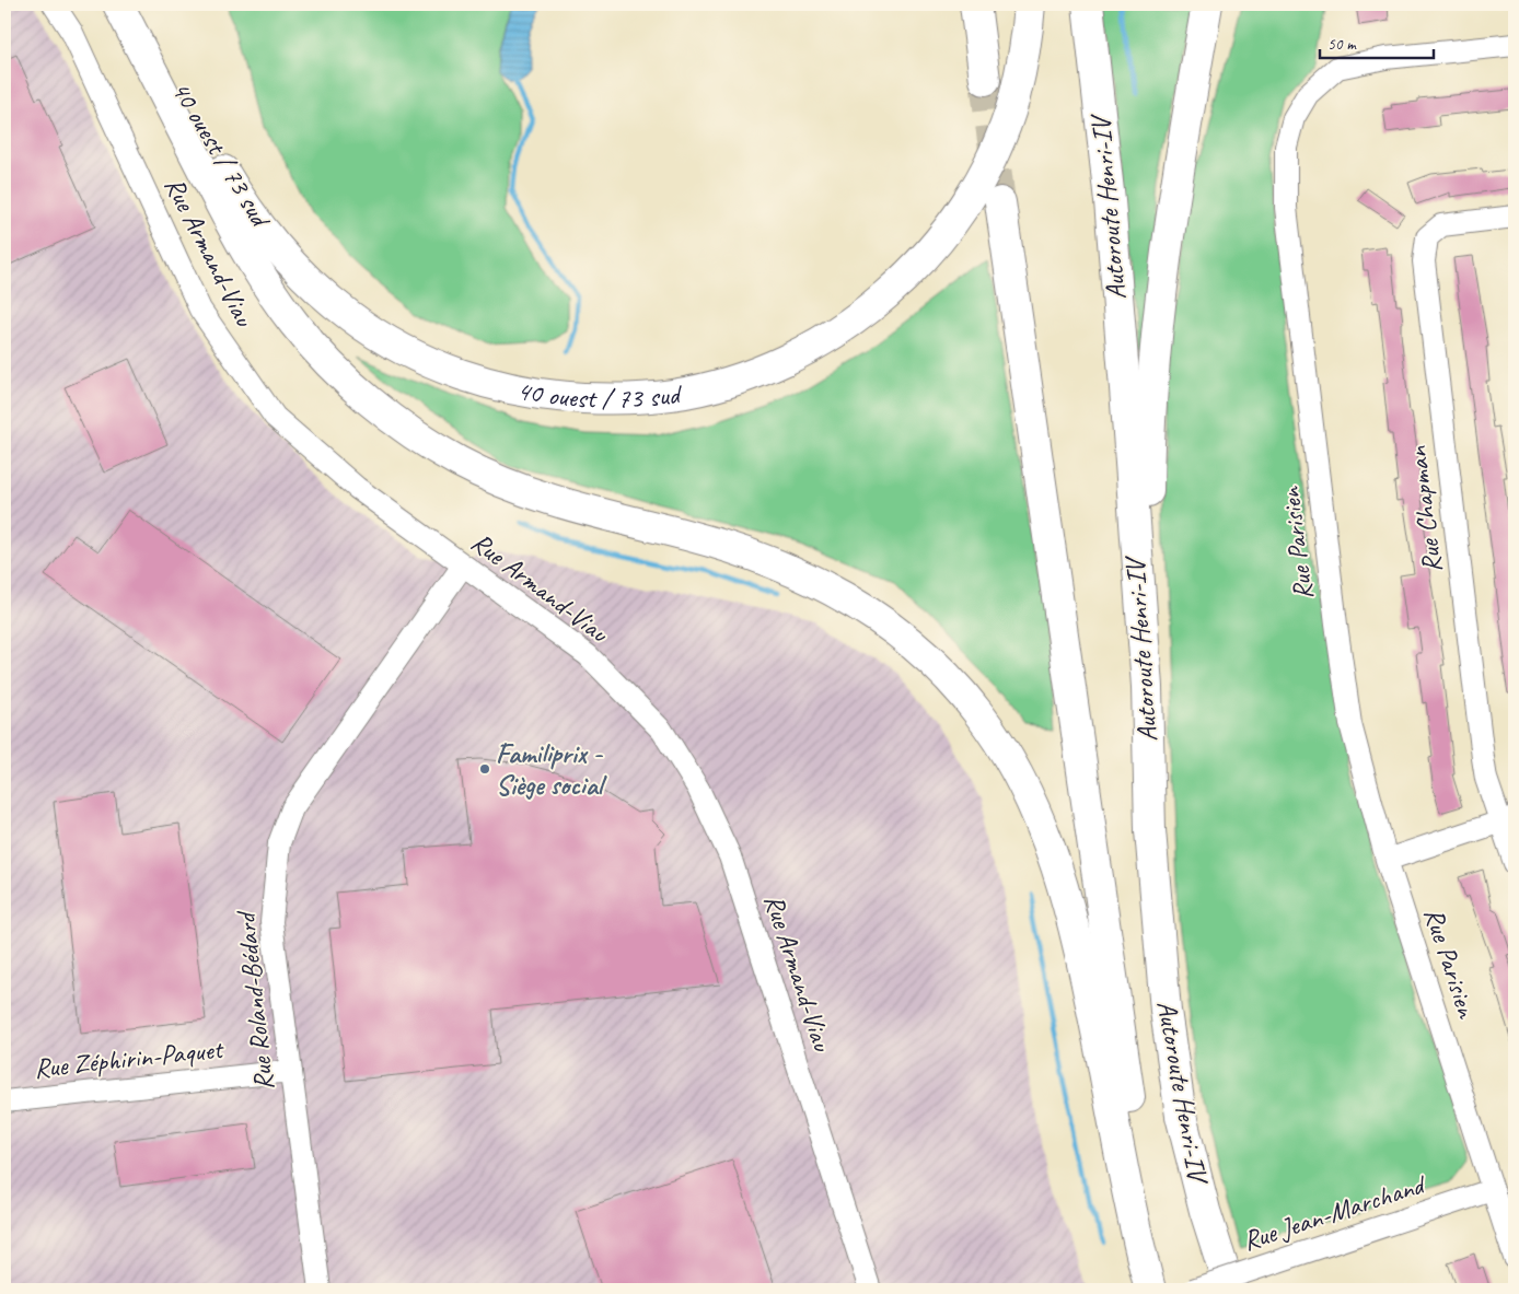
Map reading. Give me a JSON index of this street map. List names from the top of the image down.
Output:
{
  "streets": {
    "highway": ["40 ouest / 73 sud", "Autoroute Henri-IV"],
    "street": [
      "Rue Armand-Viau",
      "Rue Chapman",
      "Rue Parisien",
      "Rue Roland-Bédard",
      "Rue Zéphirin-Paquet",
      "Rue Jean-Marchand"
    ]
  },
  "crossings": [
    ["Rue Armand-Viau", "Rue Roland-Bédard"],
    ["Rue Parisien", "Rue Jean-Marchand"],
    ["Rue Roland-Bédard", "Rue Zéphirin-Paquet"]
  ],
  "places": ["Familiprix - Siège social"],
  "scale_bar": "50 m"
}
